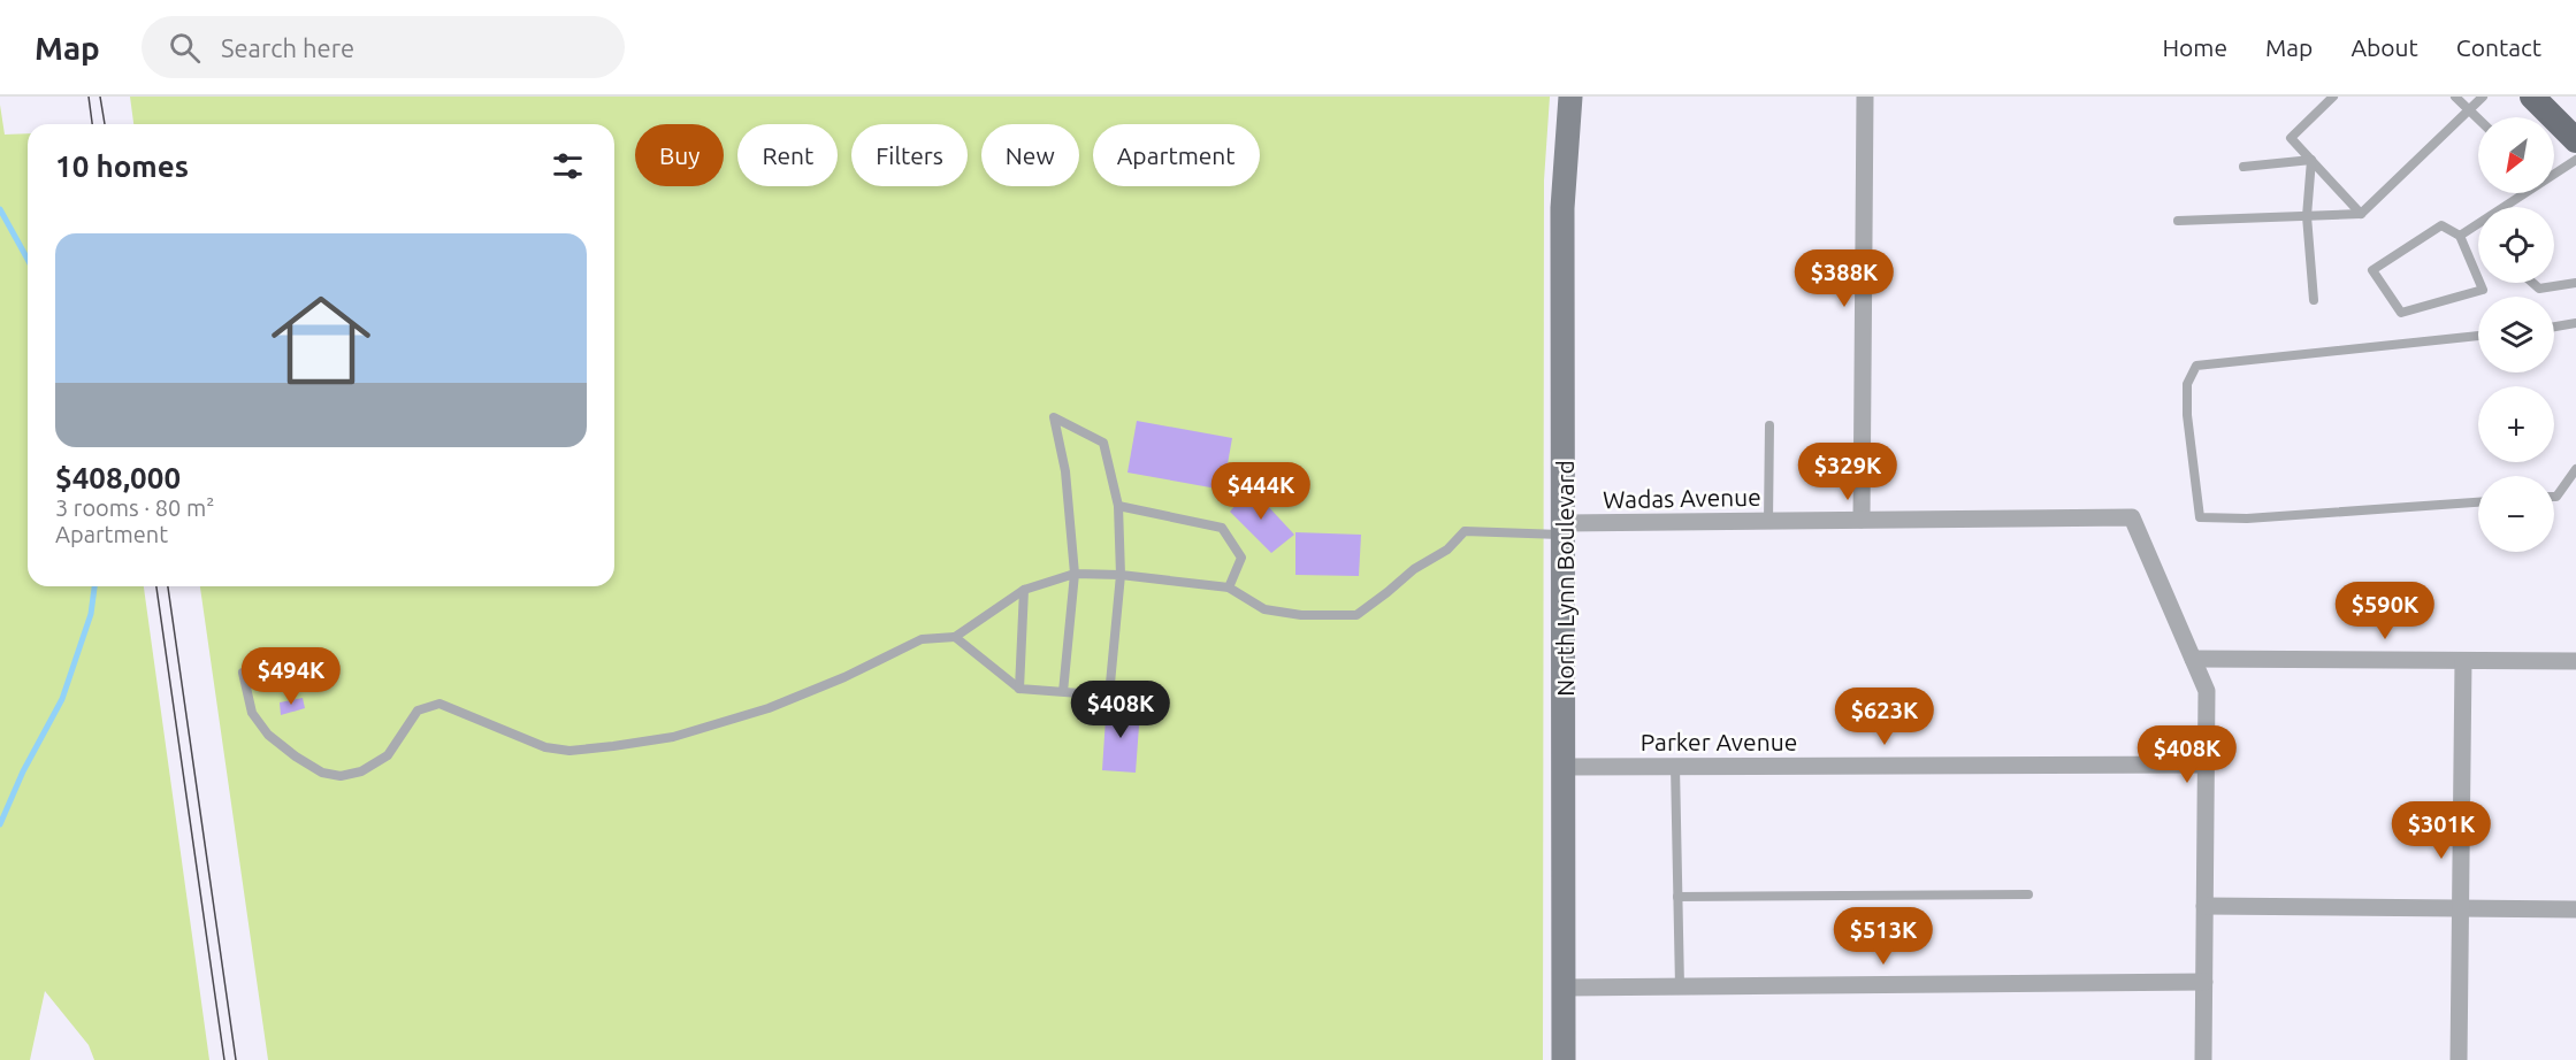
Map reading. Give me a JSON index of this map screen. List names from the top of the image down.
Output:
{
  "streets": {
    "street": ["Wadas Avenue", "North Lynn Boulevard", "Parker Avenue"]
  },
  "crossings": [
    ["Wadas Avenue", "North Lynn Boulevard"],
    ["North Lynn Boulevard", "Parker Avenue"]
  ],
  "north": "bottom left",
  "page": {
    "header": "Map",
    "search": "Search here",
    "nav": [
      "Home",
      "Map",
      "About",
      "Contact"
    ],
    "map_buttons": ["+", "−"],
    "chip": [
      "Buy",
      "Rent",
      "Filters",
      "New",
      "Apartment"
    ],
    "heading": "10 homes",
    "list": [
      {
        "name": "$408,000",
        "note": "3 rooms · 80 m² · Apartment"
      }
    ],
    "price": [
      "$388K",
      "$329K",
      "$444K",
      "$590K",
      "$494K",
      "$408K",
      "$623K",
      "$408K",
      "$301K",
      "$513K"
    ]
  }
}
